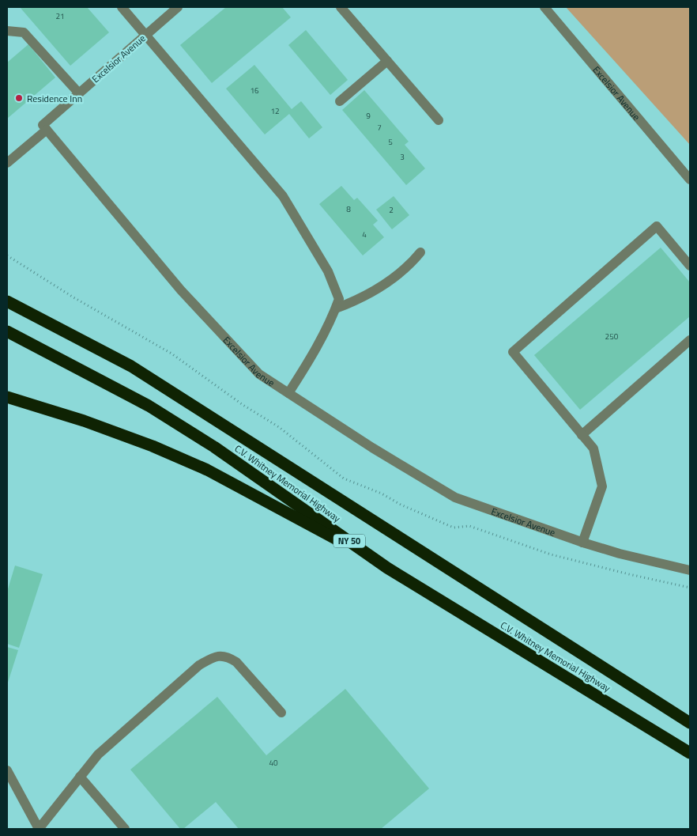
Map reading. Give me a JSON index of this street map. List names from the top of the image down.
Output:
{
  "streets": {
    "highway": ["C.V. Whitney Memorial Highway", "NY 50"],
    "street": ["Excelsior Avenue"]
  },
  "places": ["Residence Inn"],
  "house_numbers": [
    "21",
    "16",
    "12",
    "9",
    "7",
    "5",
    "3",
    "8",
    "2",
    "4",
    "250",
    "40"
  ]
}
